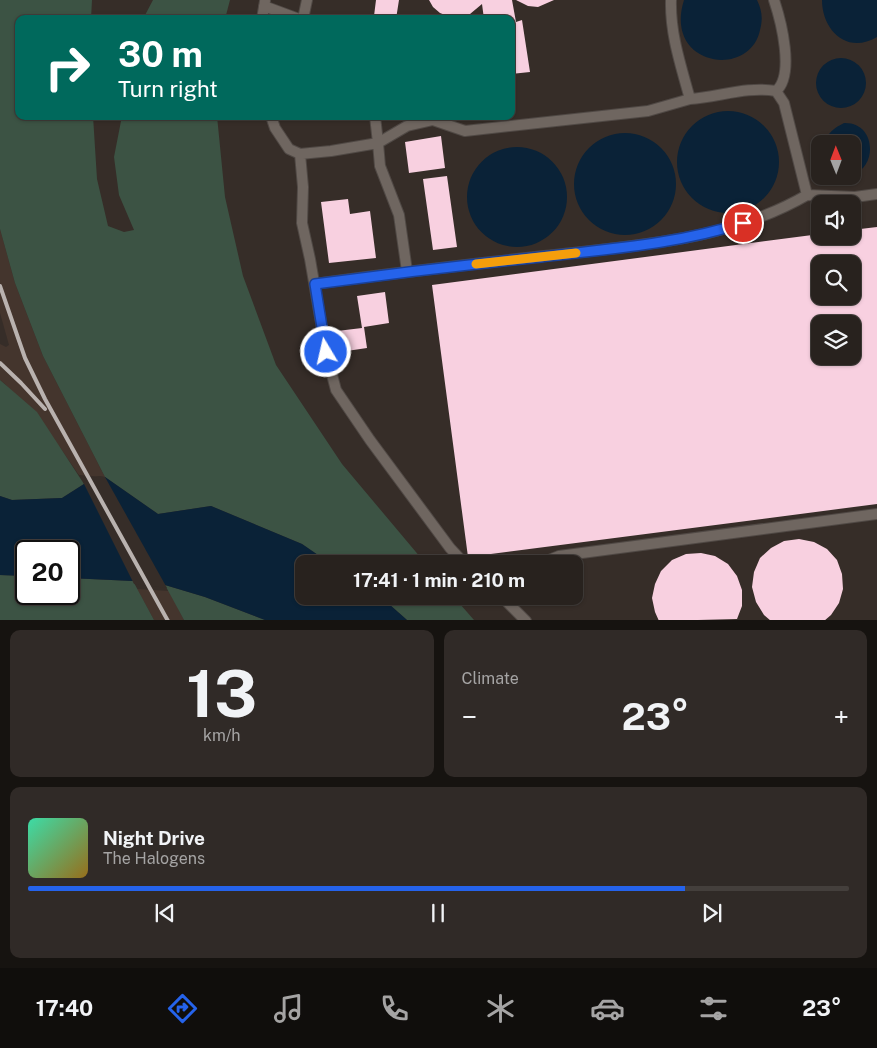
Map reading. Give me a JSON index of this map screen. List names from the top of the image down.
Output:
{
  "north": "top",
  "page": {
    "turn": ["30 m", "Turn right"],
    "limit": "20",
    "trip": "17:41 · 1 min · 210 m",
    "tile": [
      ["13", "km/h"],
      "Climate"
    ],
    "heat": ["−", "23°", "+"],
    "song": ["Night Drive", "The Halogens"],
    "tabs": ["17:40", "23°"]
  }
}
